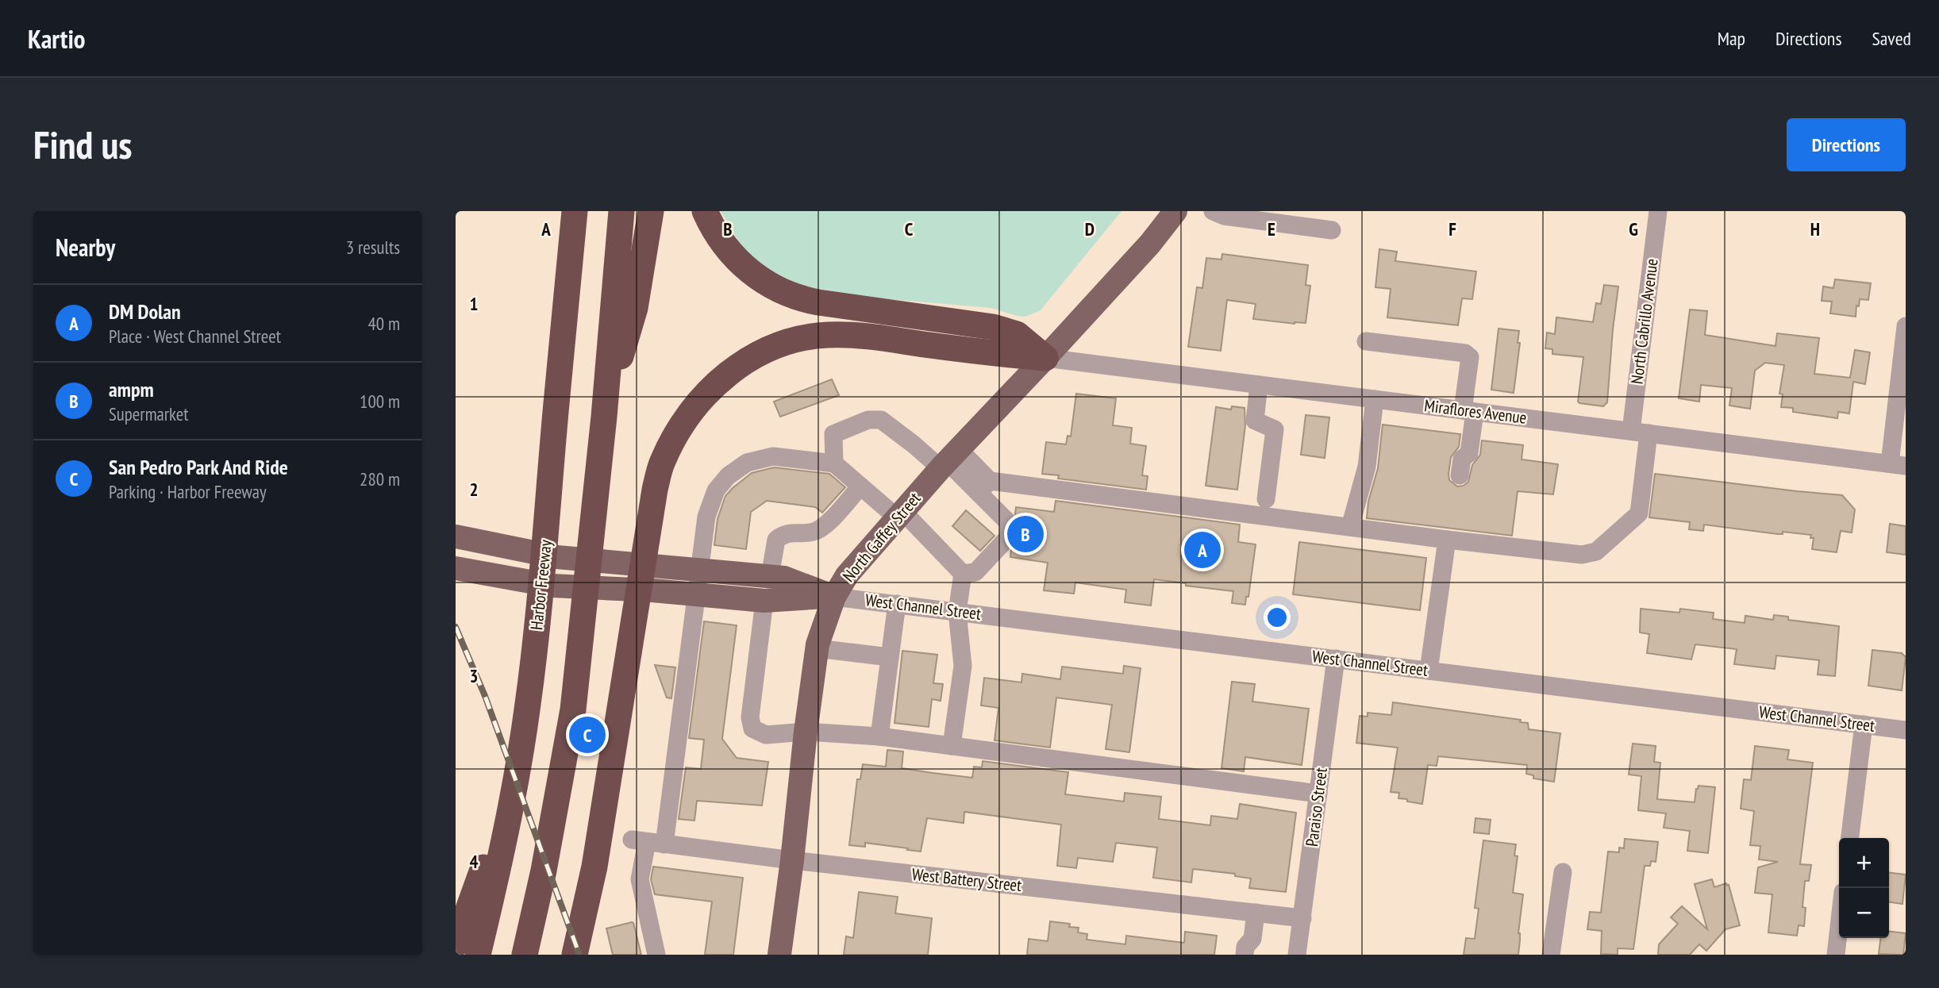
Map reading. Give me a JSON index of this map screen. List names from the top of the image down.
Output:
{
  "streets": {
    "highway": ["Harbor Freeway"],
    "main road": ["North Gaffey Street", "West Channel Street"],
    "street": [
      "North Cabrillo Avenue",
      "Miraflores Avenue",
      "Paraiso Street",
      "West Battery Street"
    ]
  },
  "crossings": [
    ["North Cabrillo Avenue", "Miraflores Avenue"],
    ["Miraflores Avenue", "North Gaffey Street"],
    ["North Gaffey Street", "West Channel Street"],
    ["North Gaffey Street", "West Battery Street"],
    ["West Channel Street", "Paraiso Street"],
    ["Paraiso Street", "West Battery Street"]
  ],
  "page": {
    "header": "Kartio",
    "nav": ["Map", "Directions", "Saved"],
    "buttons": "Directions",
    "title": "Find us",
    "heading": ["Nearby", "3 results"],
    "list": [
      {
        "mark": "A",
        "name": "DM Dolan",
        "note": "Place · West Channel Street",
        "value": "40 m"
      },
      {
        "mark": "B",
        "name": "ampm",
        "note": "Supermarket",
        "value": "100 m"
      },
      {
        "mark": "C",
        "name": "San Pedro Park And Ride",
        "note": "Parking · Harbor Freeway",
        "value": "280 m"
      }
    ],
    "pins": ["B", "A", "C"],
    "map_buttons": ["+", "−"]
  },
  "grid": {
    "columns": [
      "A",
      "B",
      "C",
      "D",
      "E",
      "F",
      "G",
      "H"
    ],
    "rows": [
      "1",
      "2",
      "3",
      "4"
    ]
  }
}
